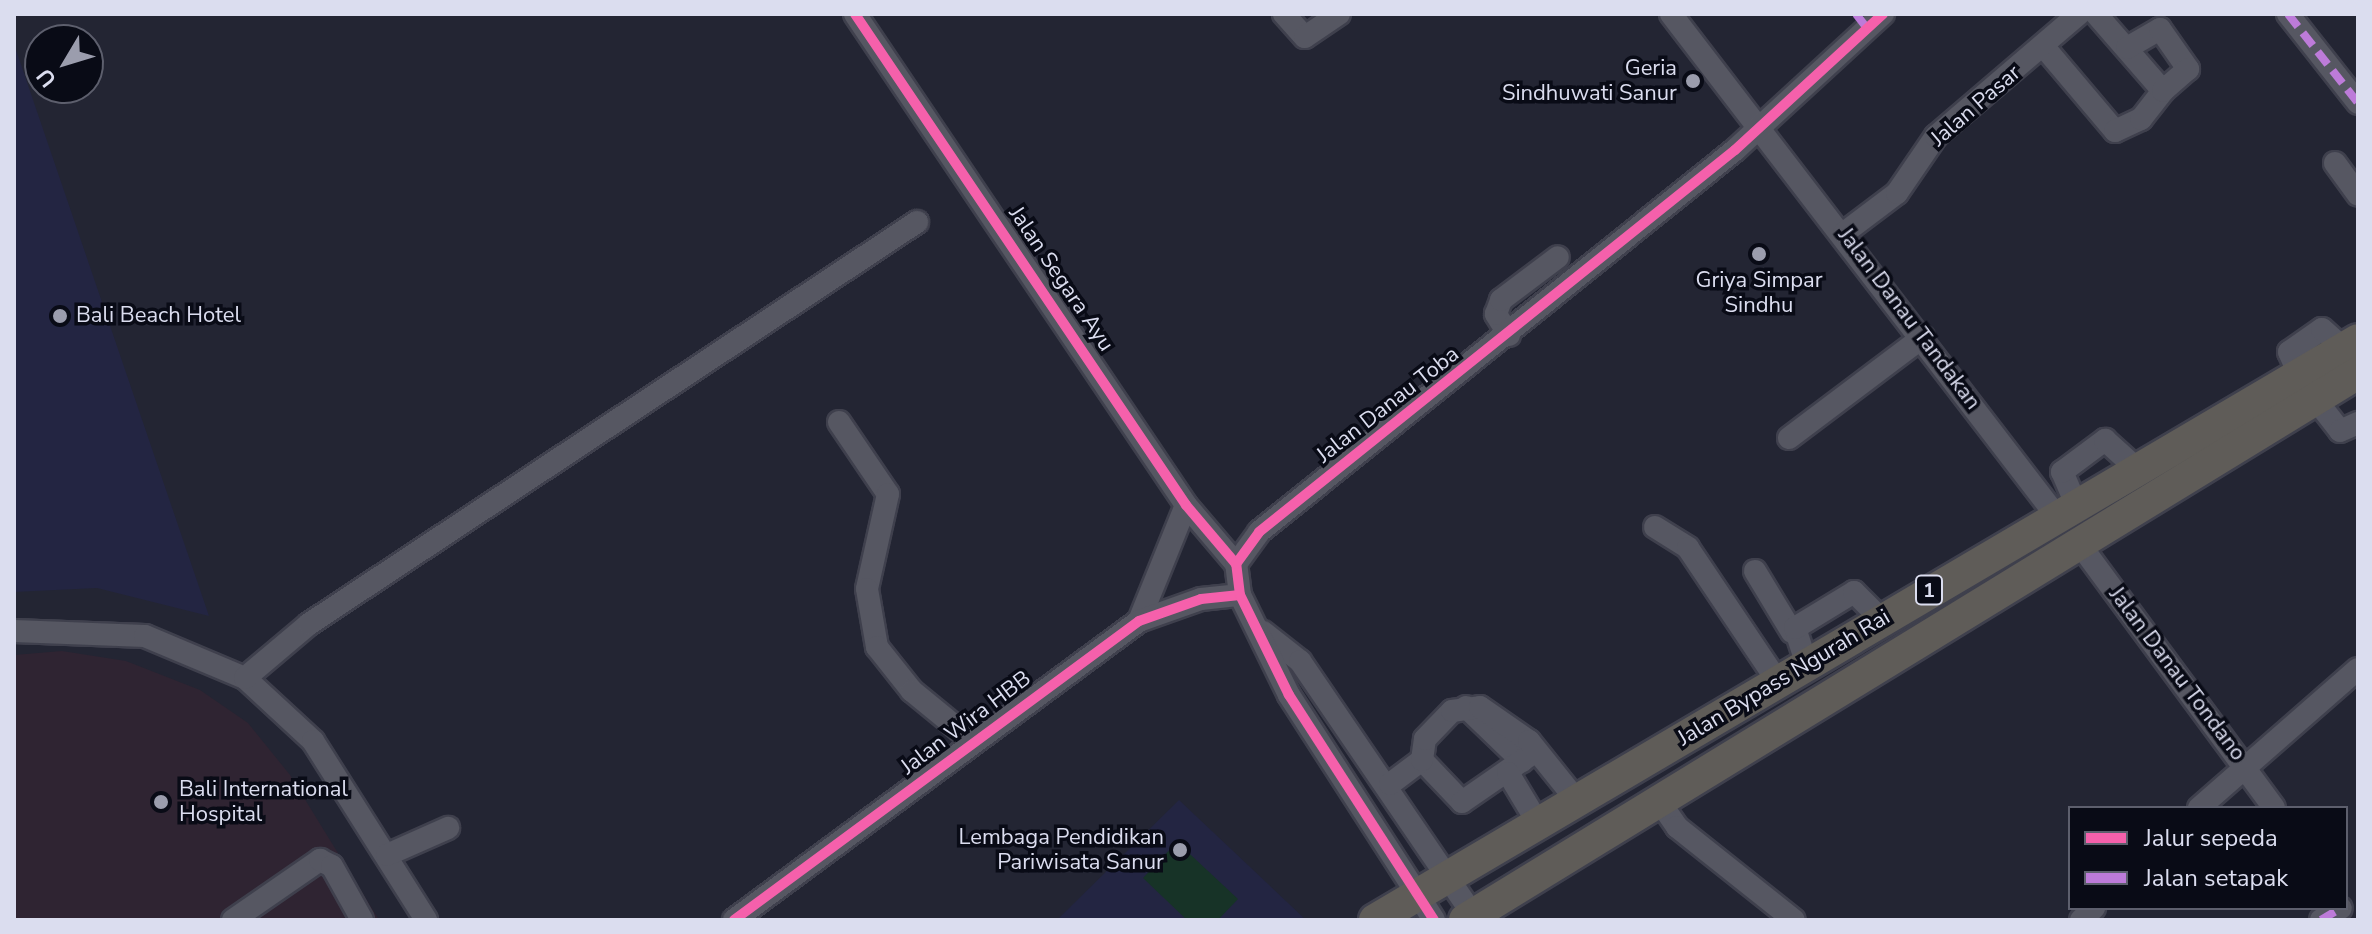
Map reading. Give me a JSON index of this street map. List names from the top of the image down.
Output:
{
  "streets": {
    "highway": ["1", "Jalan Bypass Ngurah Rai"],
    "street": [
      "Jalan Pasar",
      "Jalan Segara Ayu",
      "Jalan Danau Tandakan",
      "Jalan Danau Toba",
      "Jalan Danau Tondano",
      "Jalan Wira HBB"
    ]
  },
  "crossings": [
    ["Jalan Pasar", "Jalan Danau Tandakan"],
    ["Jalan Segara Ayu", "Jalan Danau Toba"],
    ["Jalan Danau Tandakan", "Jalan Danau Toba"],
    ["Jalan Danau Tandakan", "Jalan Bypass Ngurah Rai"],
    ["Jalan Danau Tondano", "Jalan Bypass Ngurah Rai"]
  ],
  "places": [
    "Geria Sindhuwati Sanur",
    "Griya Simpar Sindhu",
    "Bali Beach Hotel",
    "Bali International Hospital",
    "Lembaga Pendidikan Pariwisata Sanur"
  ],
  "legend": ["Jalur sepeda", "Jalan setapak"],
  "north": "bottom left"
}
